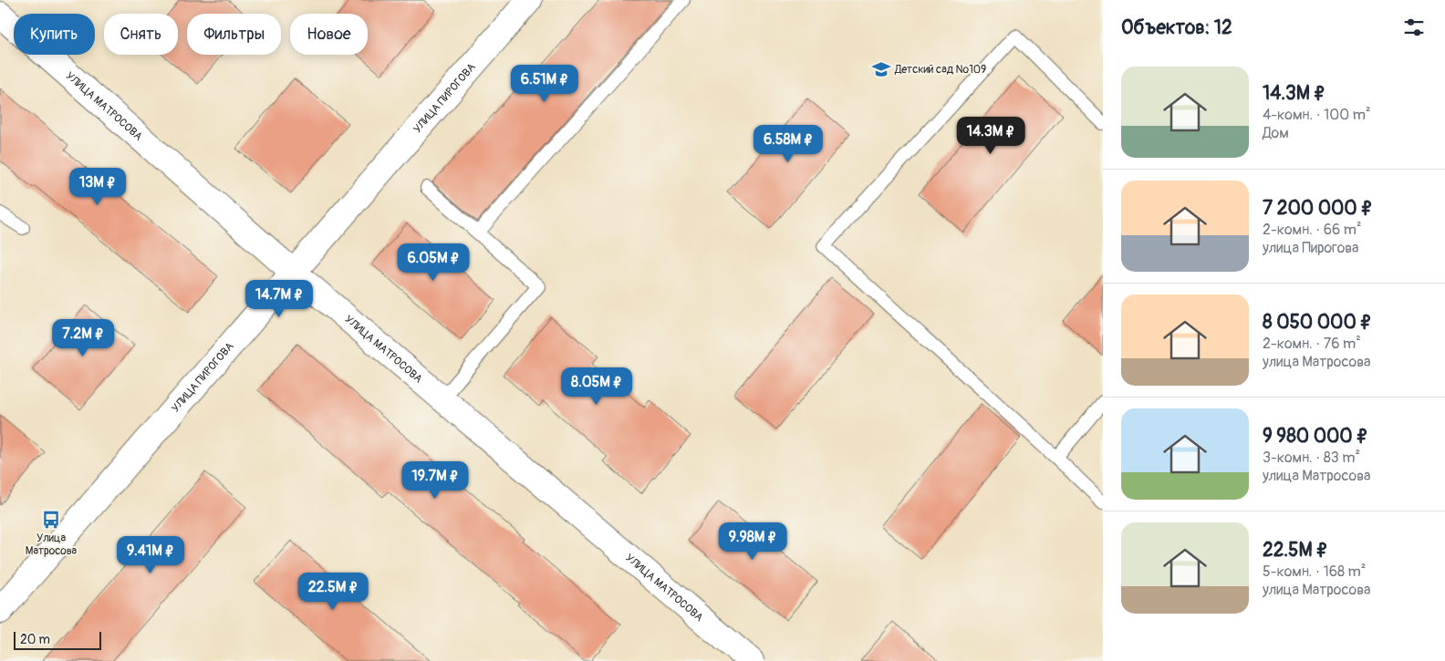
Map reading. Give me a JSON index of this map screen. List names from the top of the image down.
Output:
{
  "streets": {
    "street": ["УЛИЦА ПИРОГОВА", "УЛИЦА МАТРОСОВА"]
  },
  "crossings": [
    ["УЛИЦА ПИРОГОВА", "УЛИЦА МАТРОСОВА"]
  ],
  "places": {
    "school or university": ["Детский сад №109"],
    "bus stop": ["Улица Матросова"]
  },
  "scale_bar": "20 m",
  "page": {
    "heading": "Объектов: 12",
    "chip": [
      "Купить",
      "Снять",
      "Фильтры",
      "Новое"
    ],
    "list": [
      {
        "name": "14.3M ₽",
        "note": "4-комн. · 100 m² · Дом"
      },
      {
        "name": "7 200 000 ₽",
        "note": "2-комн. · 66 m² · улица Пирогова"
      },
      {
        "name": "8 050 000 ₽",
        "note": "2-комн. · 76 m² · улица Матросова"
      },
      {
        "name": "9 980 000 ₽",
        "note": "3-комн. · 83 m² · улица Матросова"
      },
      {
        "name": "22.5M ₽",
        "note": "5-комн. · 168 m² · улица Матросова"
      }
    ],
    "price": [
      "6.51M ₽",
      "14.3M ₽",
      "6.58M ₽",
      "13M ₽",
      "6.05M ₽",
      "14.7M ₽",
      "7.2M ₽",
      "8.05M ₽",
      "19.7M ₽",
      "9.98M ₽",
      "9.41M ₽",
      "22.5M ₽"
    ],
    "scale": "20 m"
  }
}
